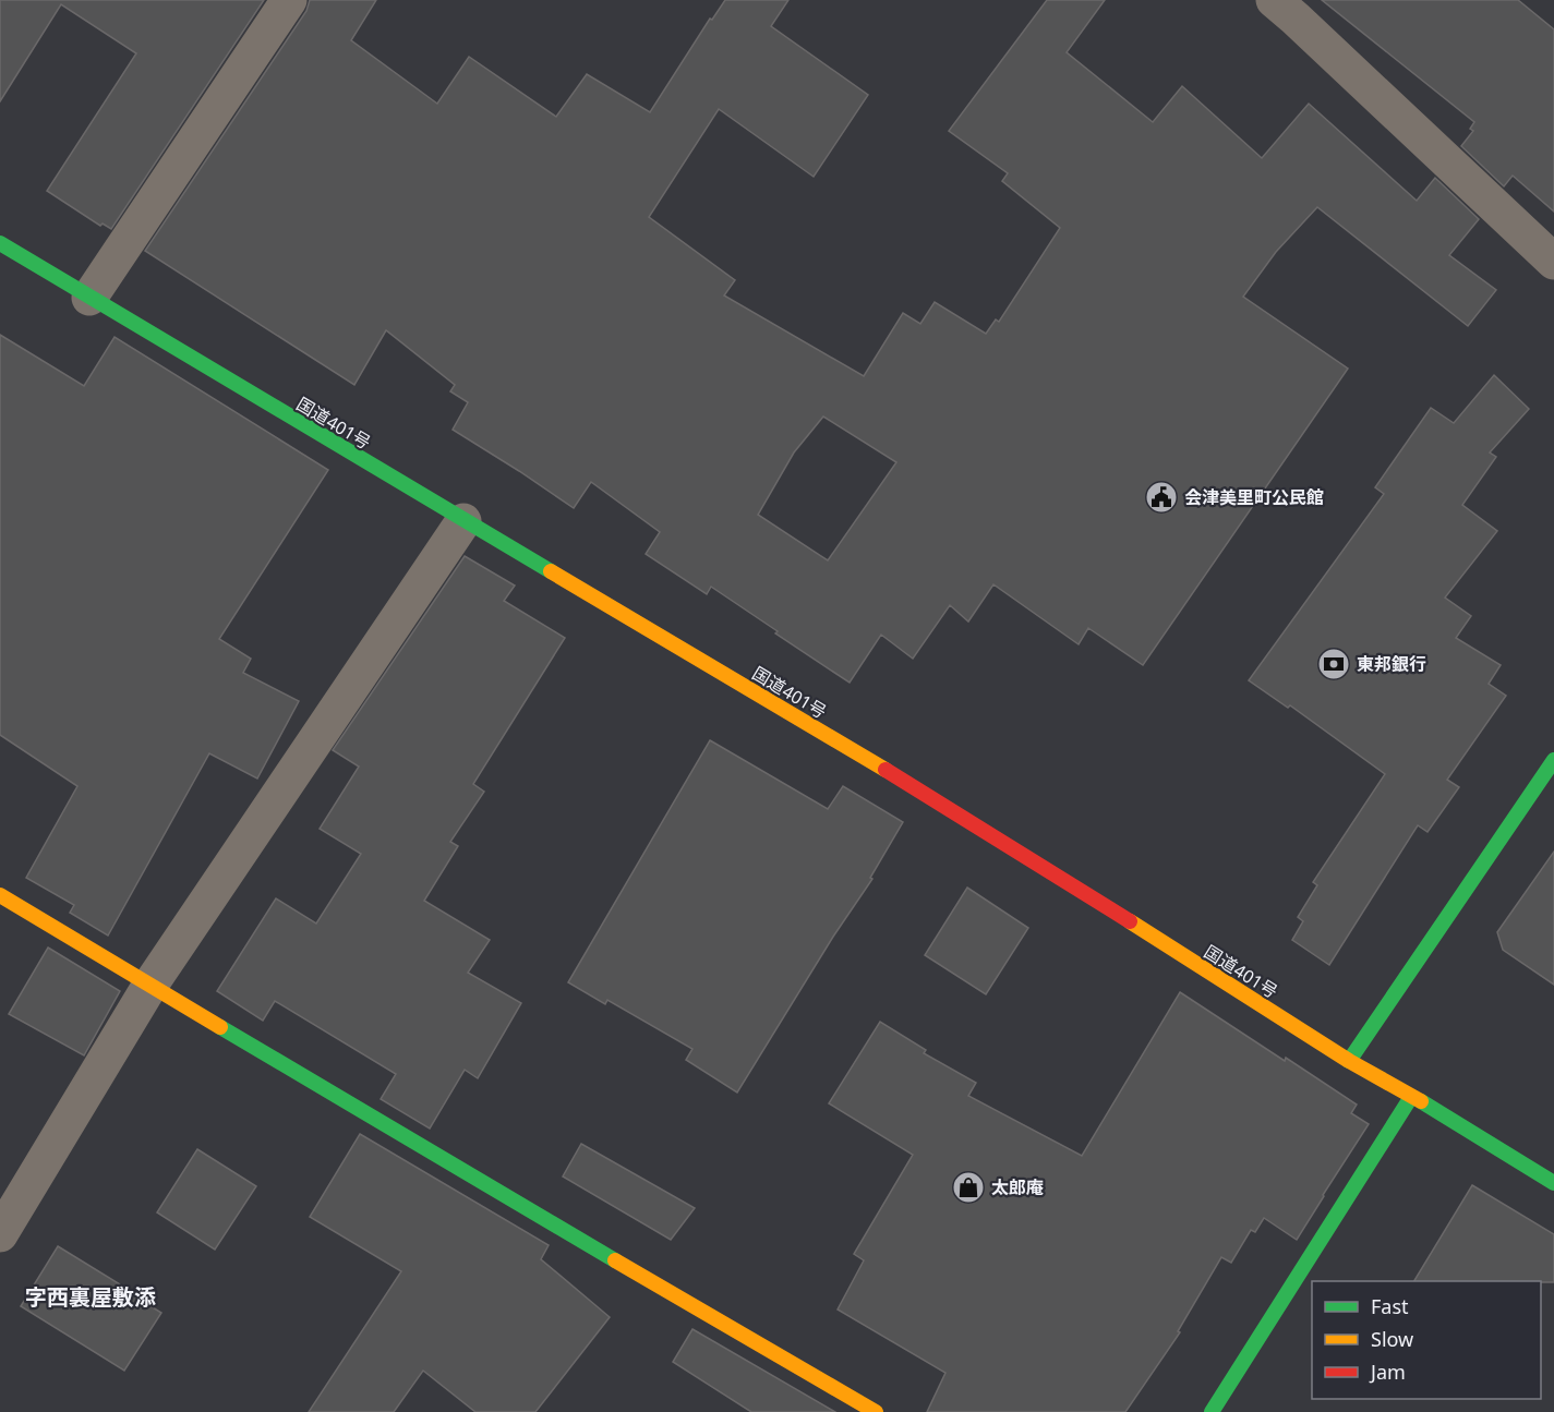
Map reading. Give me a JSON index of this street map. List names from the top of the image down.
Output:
{
  "streets": {
    "main road": ["国道401号"]
  },
  "districts": ["字西裏屋敷添"],
  "places": {
    "public building": ["会津美里町公民館"],
    "bank": ["東邦銀行"],
    "shop": ["太郎庵"]
  },
  "legend": ["Fast", "Slow", "Jam"]
}
